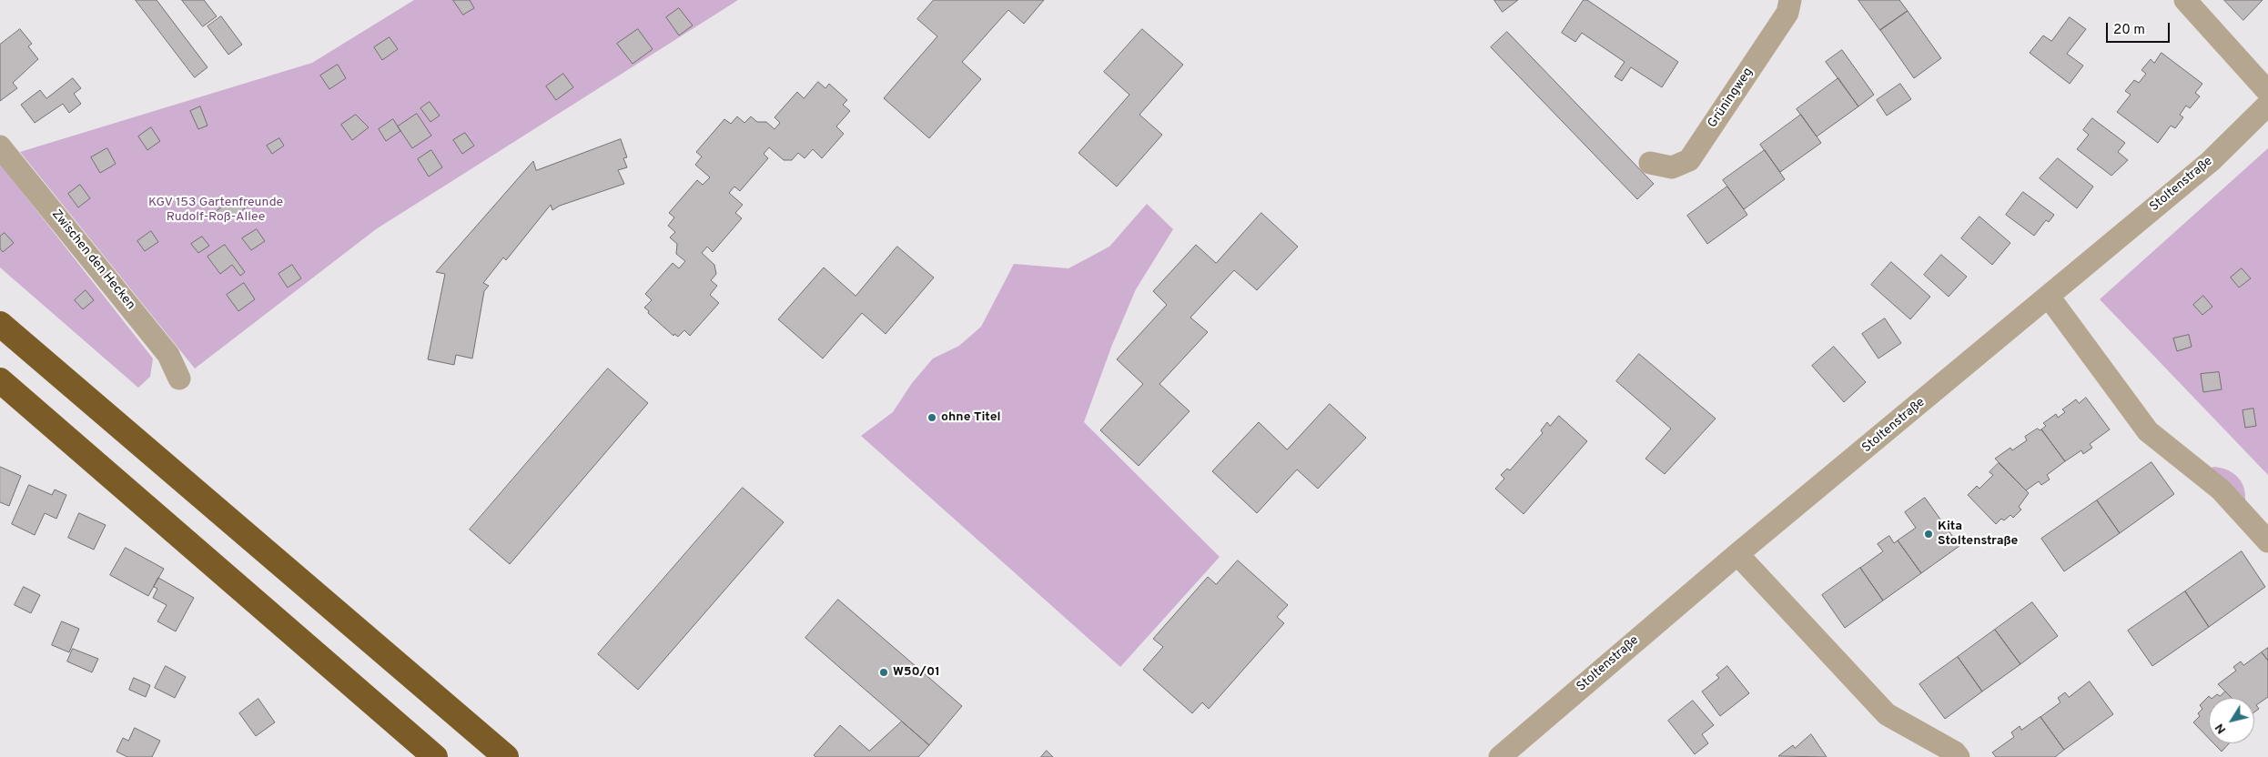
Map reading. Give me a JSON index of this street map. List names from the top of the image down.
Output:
{
  "streets": {
    "street": ["Grüningweg", "Stoltenstraße", "Zwischen den Hecken"]
  },
  "parks": ["KGV 153 Gartenfreunde Rudolf-Roß-Allee"],
  "places": ["ohne Titel", "Kita Stoltenstraße", "W50/01"],
  "scale_bar": "20 m",
  "north": "bottom left"
}
